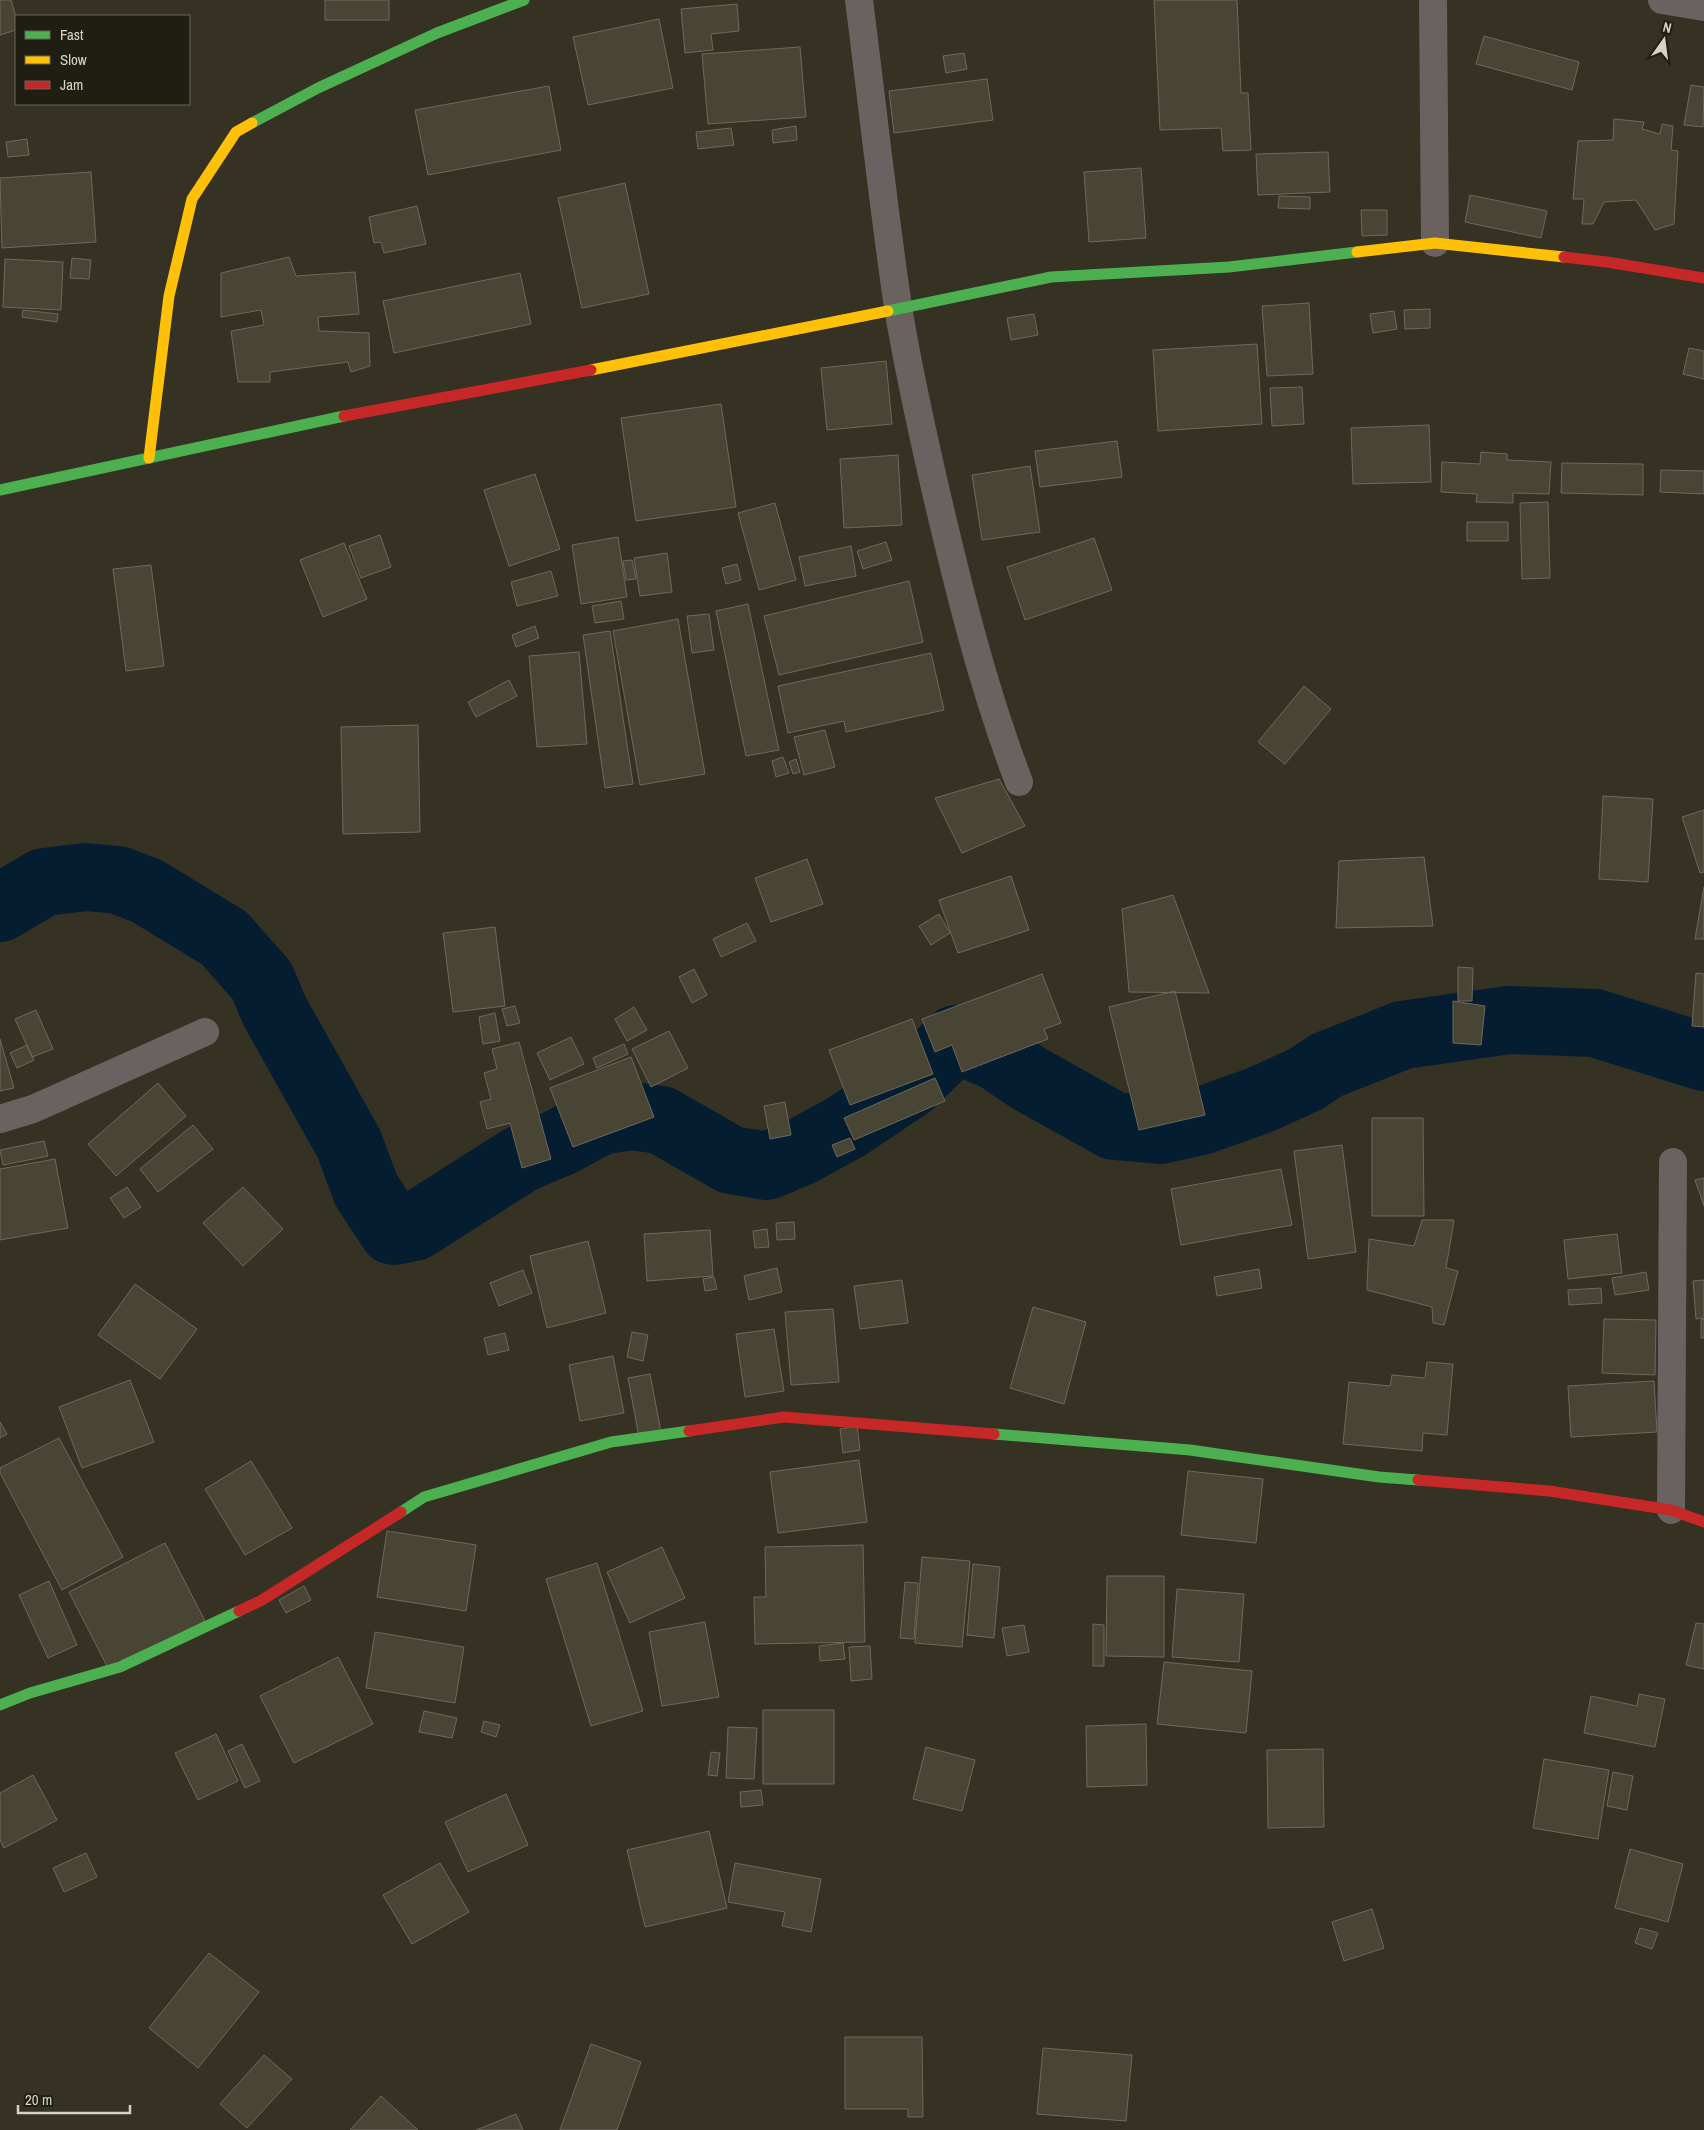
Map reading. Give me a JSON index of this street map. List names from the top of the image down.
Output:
{
  "legend": ["Fast", "Slow", "Jam"],
  "scale_bar": "20 m",
  "north": "top"
}
